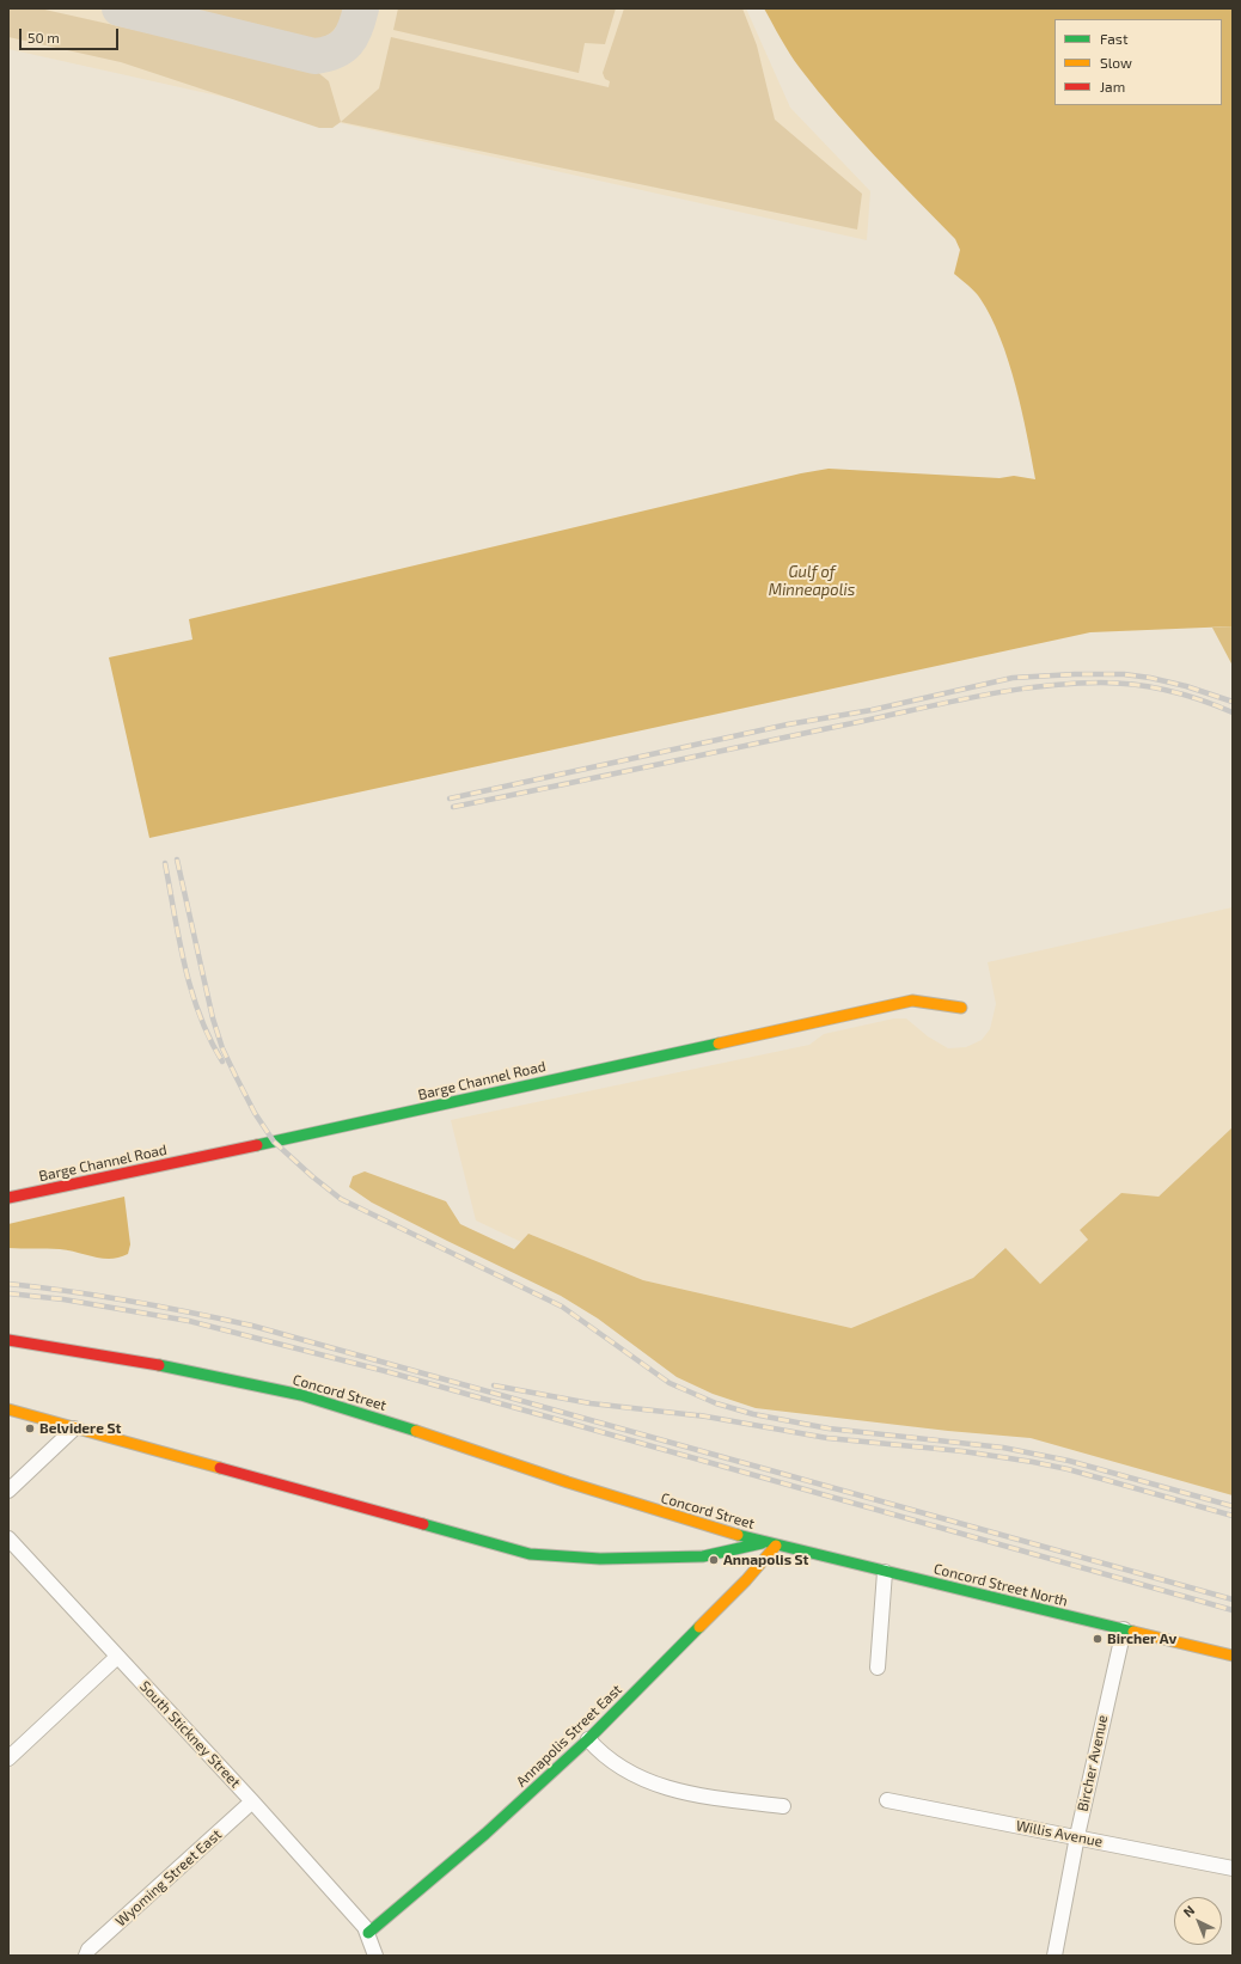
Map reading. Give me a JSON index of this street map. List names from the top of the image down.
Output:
{
  "streets": {
    "street": [
      "Barge Channel Road",
      "Concord Street",
      "Concord Street North",
      "South Stickney Street",
      "Annapolis Street East",
      "Bircher Avenue",
      "Willis Avenue",
      "Wyoming Street East"
    ]
  },
  "crossings": [
    ["Concord Street", "Concord Street North"],
    ["Concord Street North", "Annapolis Street East"],
    ["Concord Street North", "Bircher Avenue"],
    ["South Stickney Street", "Annapolis Street East"],
    ["South Stickney Street", "Wyoming Street East"],
    ["Bircher Avenue", "Willis Avenue"]
  ],
  "water": ["Gulf of Minneapolis"],
  "places": ["Belvidere St", "Annapolis St", "Bircher Av"],
  "legend": ["Fast", "Slow", "Jam"],
  "scale_bar": "50 m",
  "north": "top left"
}
